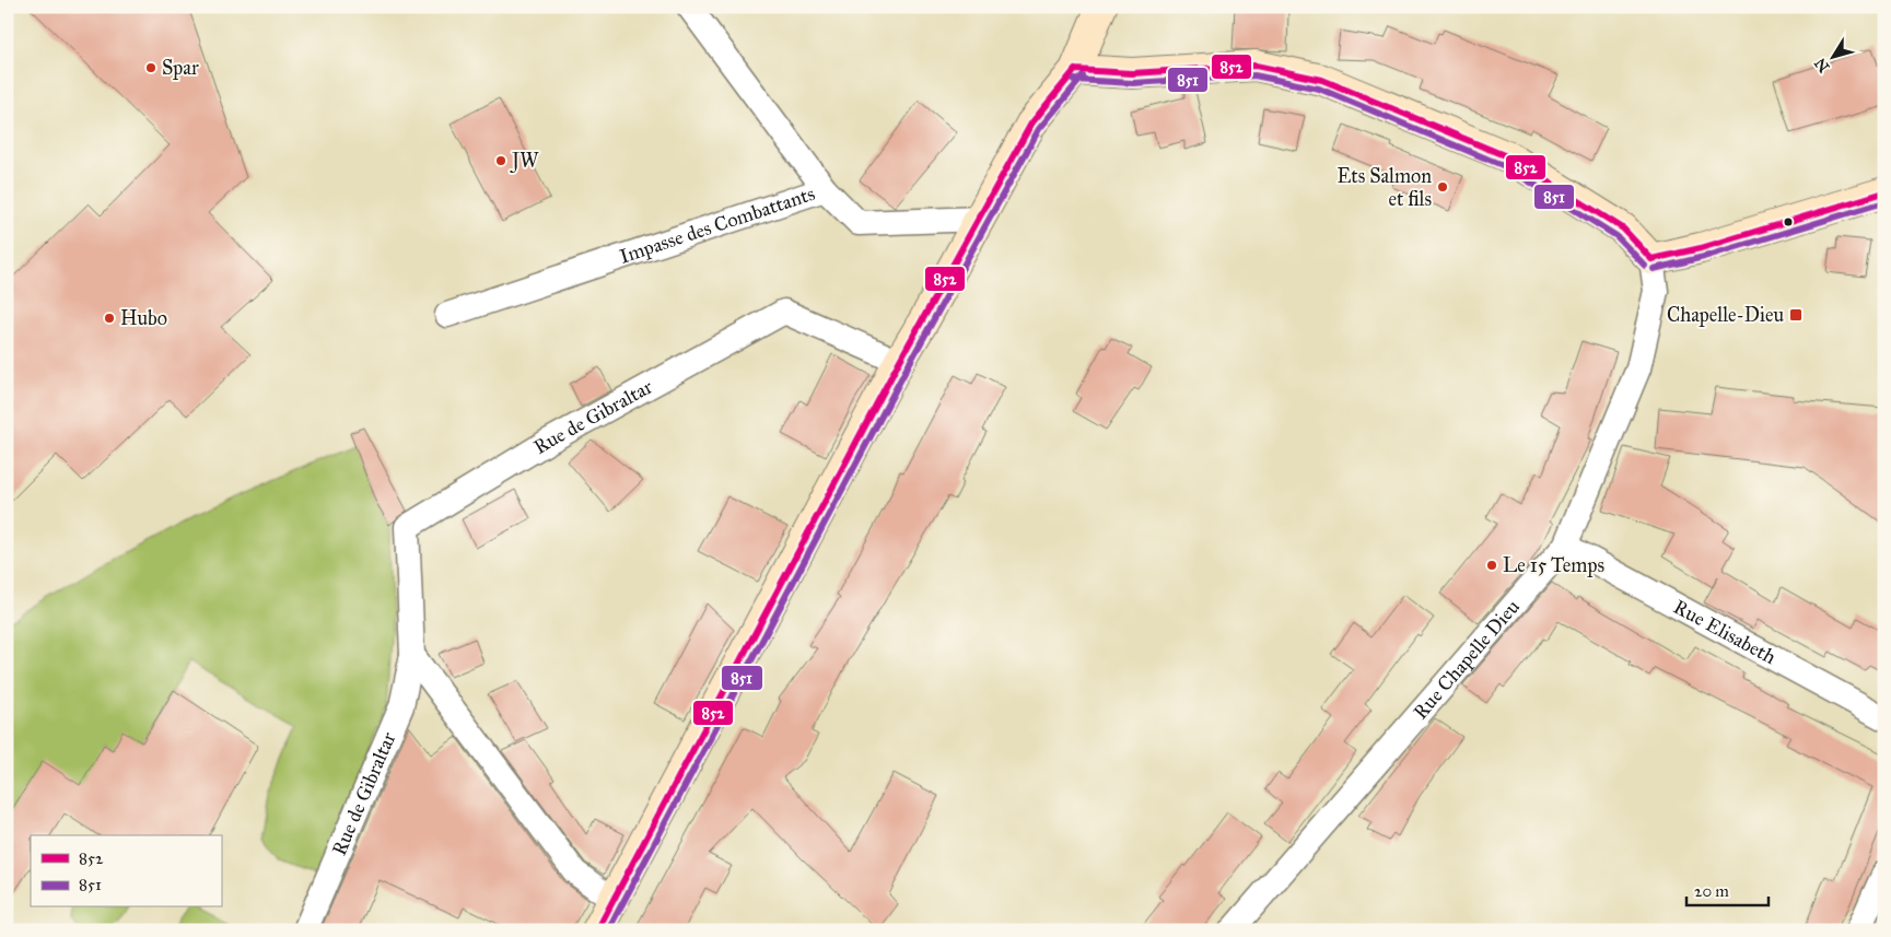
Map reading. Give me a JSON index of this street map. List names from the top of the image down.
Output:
{
  "streets": {
    "street": [
      "Impasse des Combattants",
      "Rue de Gibraltar",
      "Rue Elisabeth",
      "Rue Chapelle Dieu"
    ]
  },
  "crossings": [
    ["Rue Elisabeth", "Rue Chapelle Dieu"]
  ],
  "places": {
    "other": [
      "Spar",
      "JW",
      "Ets Salmon et fils",
      "Hubo",
      "Le 15 Temps"
    ],
    "transit": ["Chapelle-Dieu"]
  },
  "lines": ["transit line 852", "transit line 851"],
  "legend": ["852", "851"],
  "scale_bar": "20 m",
  "north": "bottom left"
}
